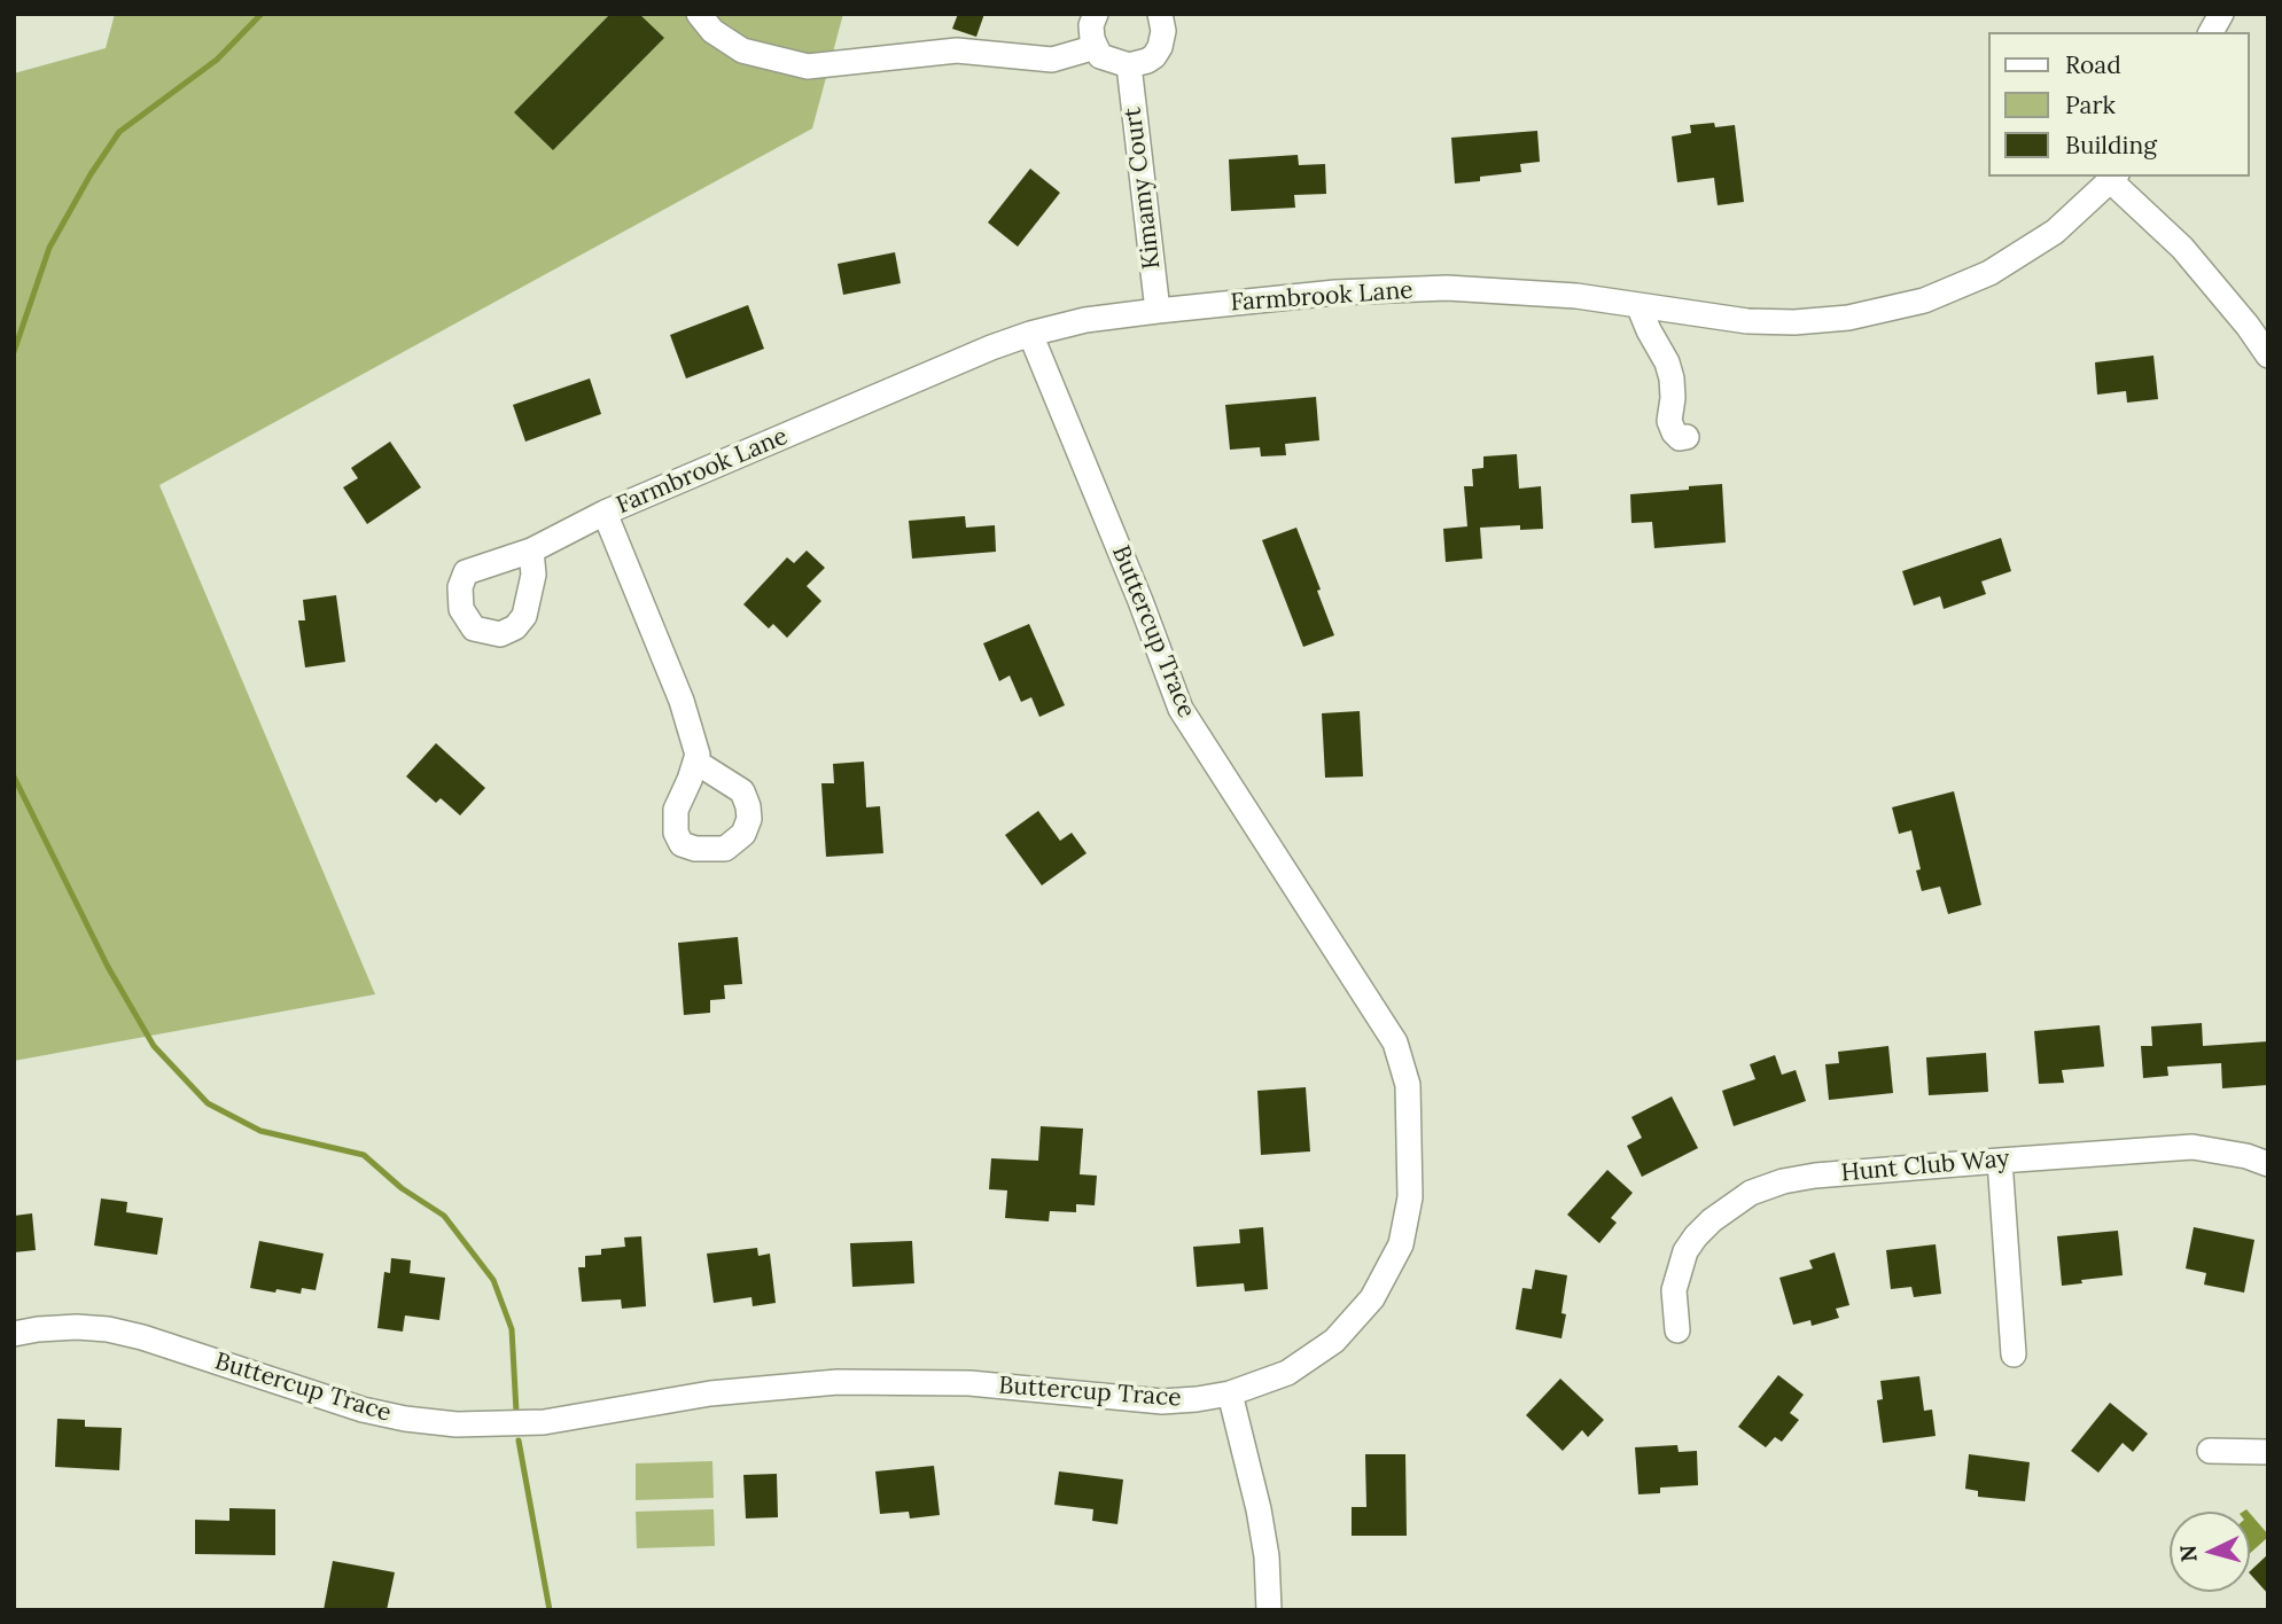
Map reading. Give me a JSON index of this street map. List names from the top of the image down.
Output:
{
  "streets": {
    "street": [
      "Kimamy Court",
      "Farmbrook Lane",
      "Buttercup Trace",
      "Hunt Club Way"
    ]
  },
  "crossings": [
    ["Kimamy Court", "Farmbrook Lane"],
    ["Farmbrook Lane", "Buttercup Trace"]
  ],
  "legend": ["Road", "Park", "Building"],
  "north": "left"
}
